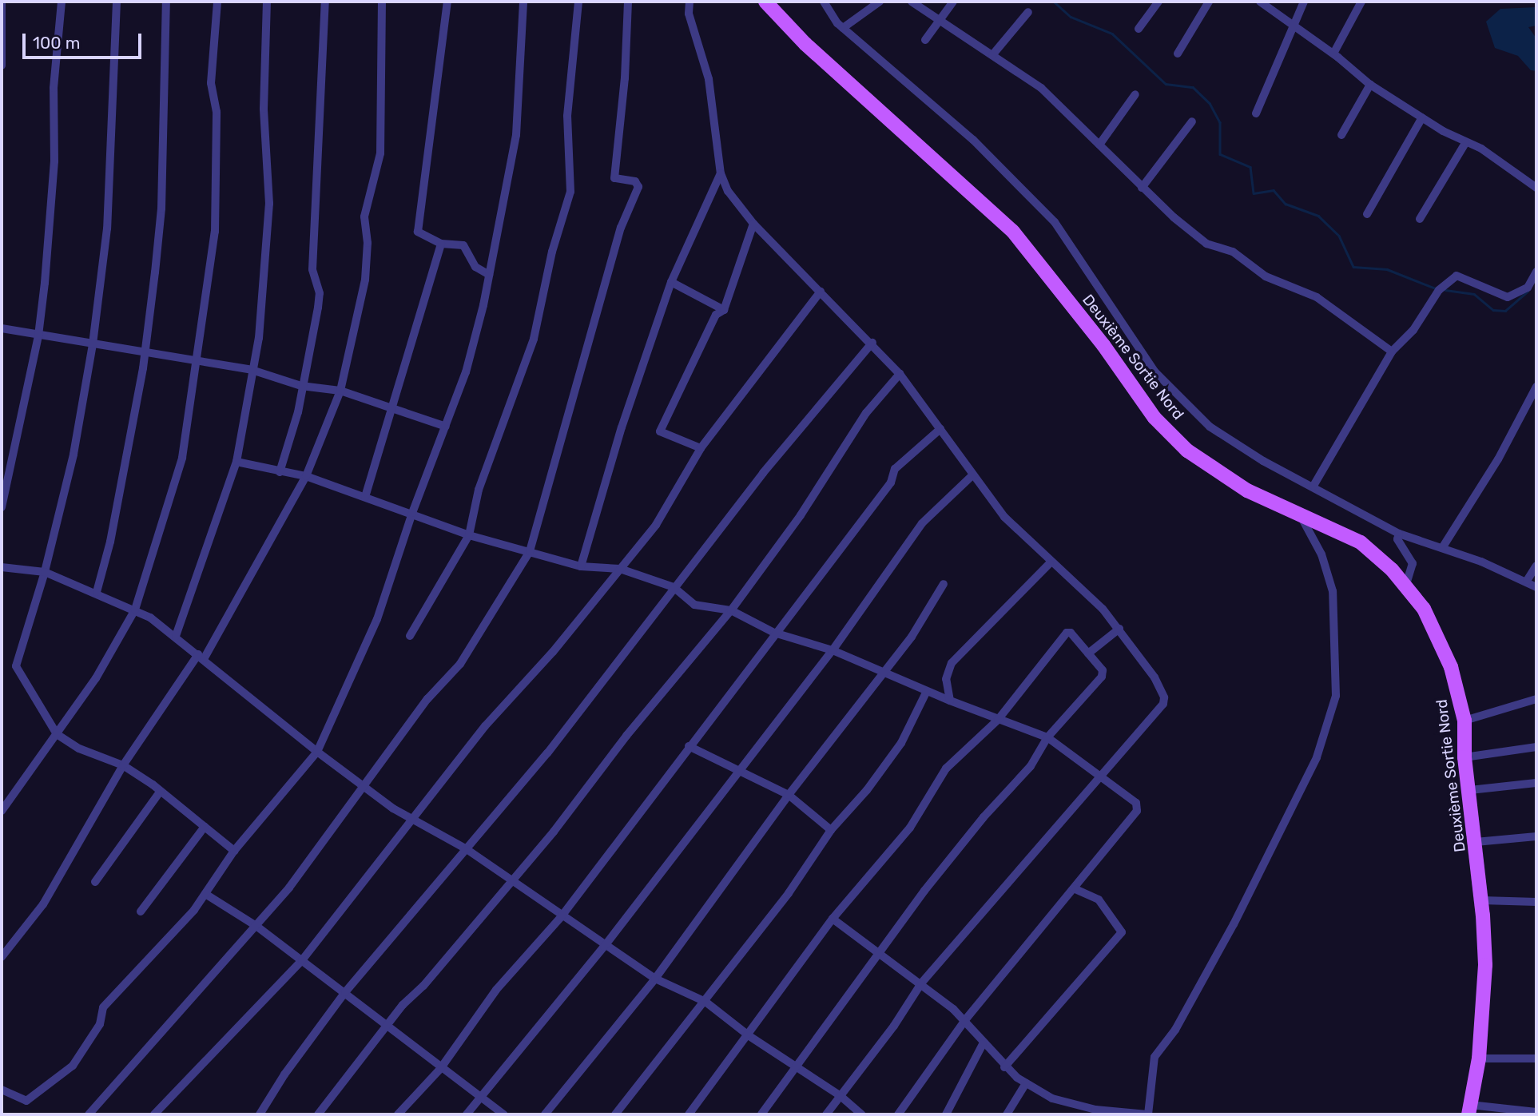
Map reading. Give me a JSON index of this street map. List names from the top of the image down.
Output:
{
  "streets": {
    "main road": ["Deuxième Sortie Nord"]
  },
  "scale_bar": "100 m"
}
